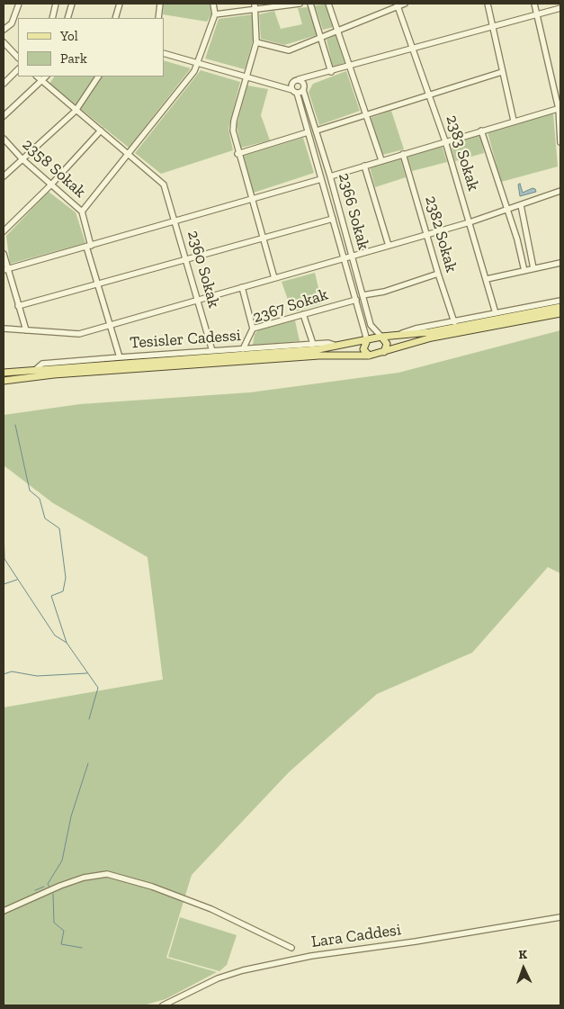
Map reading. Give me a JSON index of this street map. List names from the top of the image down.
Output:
{
  "streets": {
    "street": [
      "2383 Sokak",
      "2358 Sokak",
      "2366 Sokak",
      "2382 Sokak",
      "2360 Sokak",
      "2367 Sokak",
      "Tesisler Cadessi",
      "Lara Caddesi"
    ]
  },
  "crossings": [
    ["2358 Sokak", "Tesisler Cadessi"],
    ["2366 Sokak", "2367 Sokak"],
    ["2360 Sokak", "Tesisler Cadessi"],
    ["2367 Sokak", "Tesisler Cadessi"]
  ],
  "legend": ["Yol", "Park"],
  "north": "top"
}
